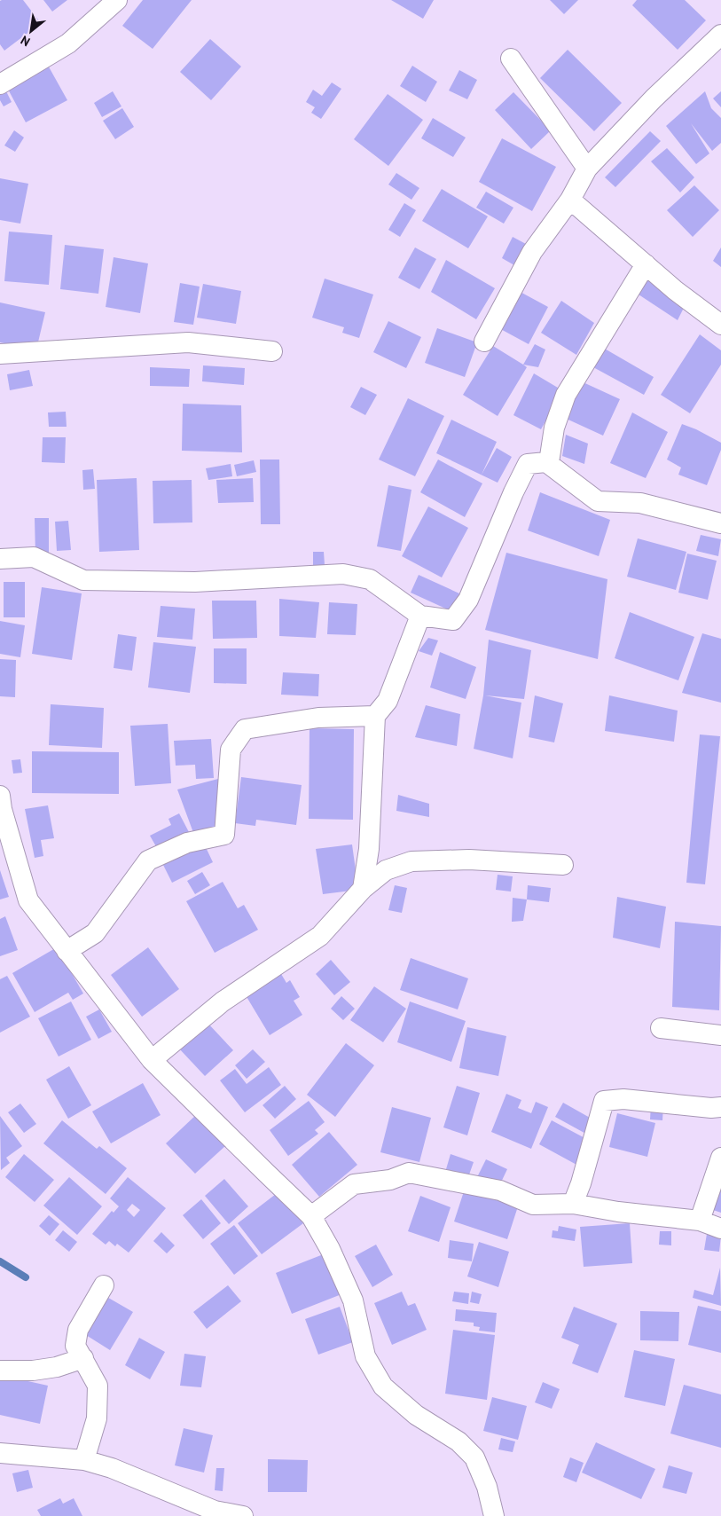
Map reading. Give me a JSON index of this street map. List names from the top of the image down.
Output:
{
  "north": "bottom left"
}
